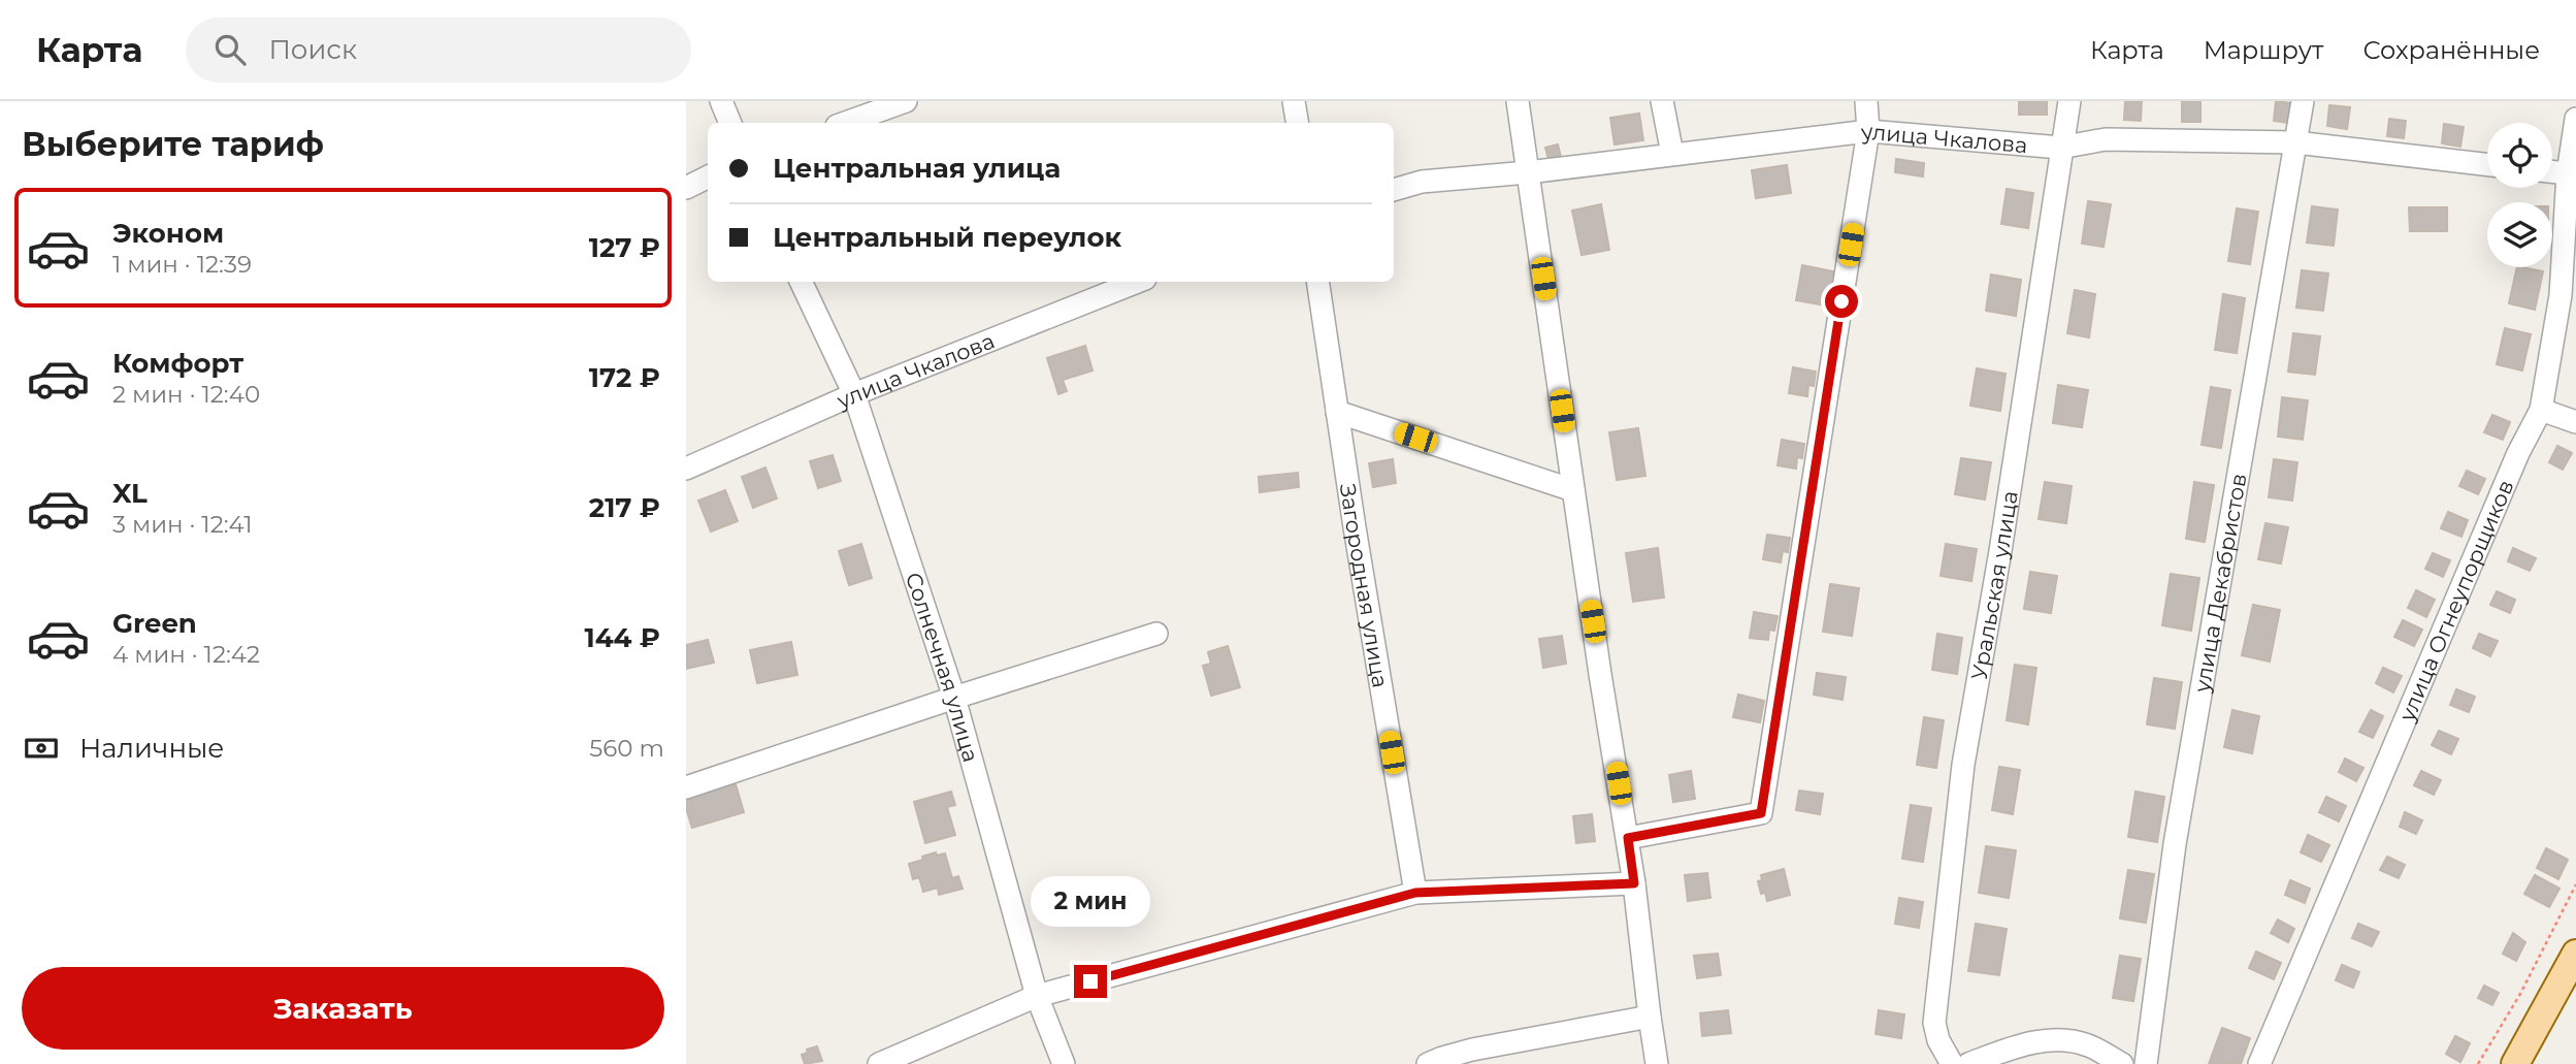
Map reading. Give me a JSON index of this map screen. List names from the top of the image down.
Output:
{
  "streets": {
    "street": [
      "улица Чкалова",
      "улица Декабристов",
      "Уральская улица",
      "Загородная улица",
      "улица Огнеупорщиков",
      "Солнечная улица"
    ]
  },
  "crossings": [
    ["улица Чкалова", "улица Декабристов"],
    ["улица Чкалова", "Уральская улица"],
    ["улица Чкалова", "Солнечная улица"]
  ],
  "page": {
    "header": "Карта",
    "search": "Поиск",
    "nav": ["Карта", "Маршрут", "Сохранённые"],
    "heading": "Выберите тариф",
    "banner": ["Центральная улица", "Центральный переулок"],
    "list": [
      {
        "name": "Эконом",
        "note": "1 мин · 12:39",
        "value": "127 ₽"
      },
      {
        "name": "Комфорт",
        "note": "2 мин · 12:40",
        "value": "172 ₽"
      },
      {
        "name": "XL",
        "note": "3 мин · 12:41",
        "value": "217 ₽"
      },
      {
        "name": "Green",
        "note": "4 мин · 12:42",
        "value": "144 ₽"
      }
    ],
    "pay": ["Наличные", "560 m"],
    "bubble": "2 мин",
    "buttons": "Заказать"
  }
}
